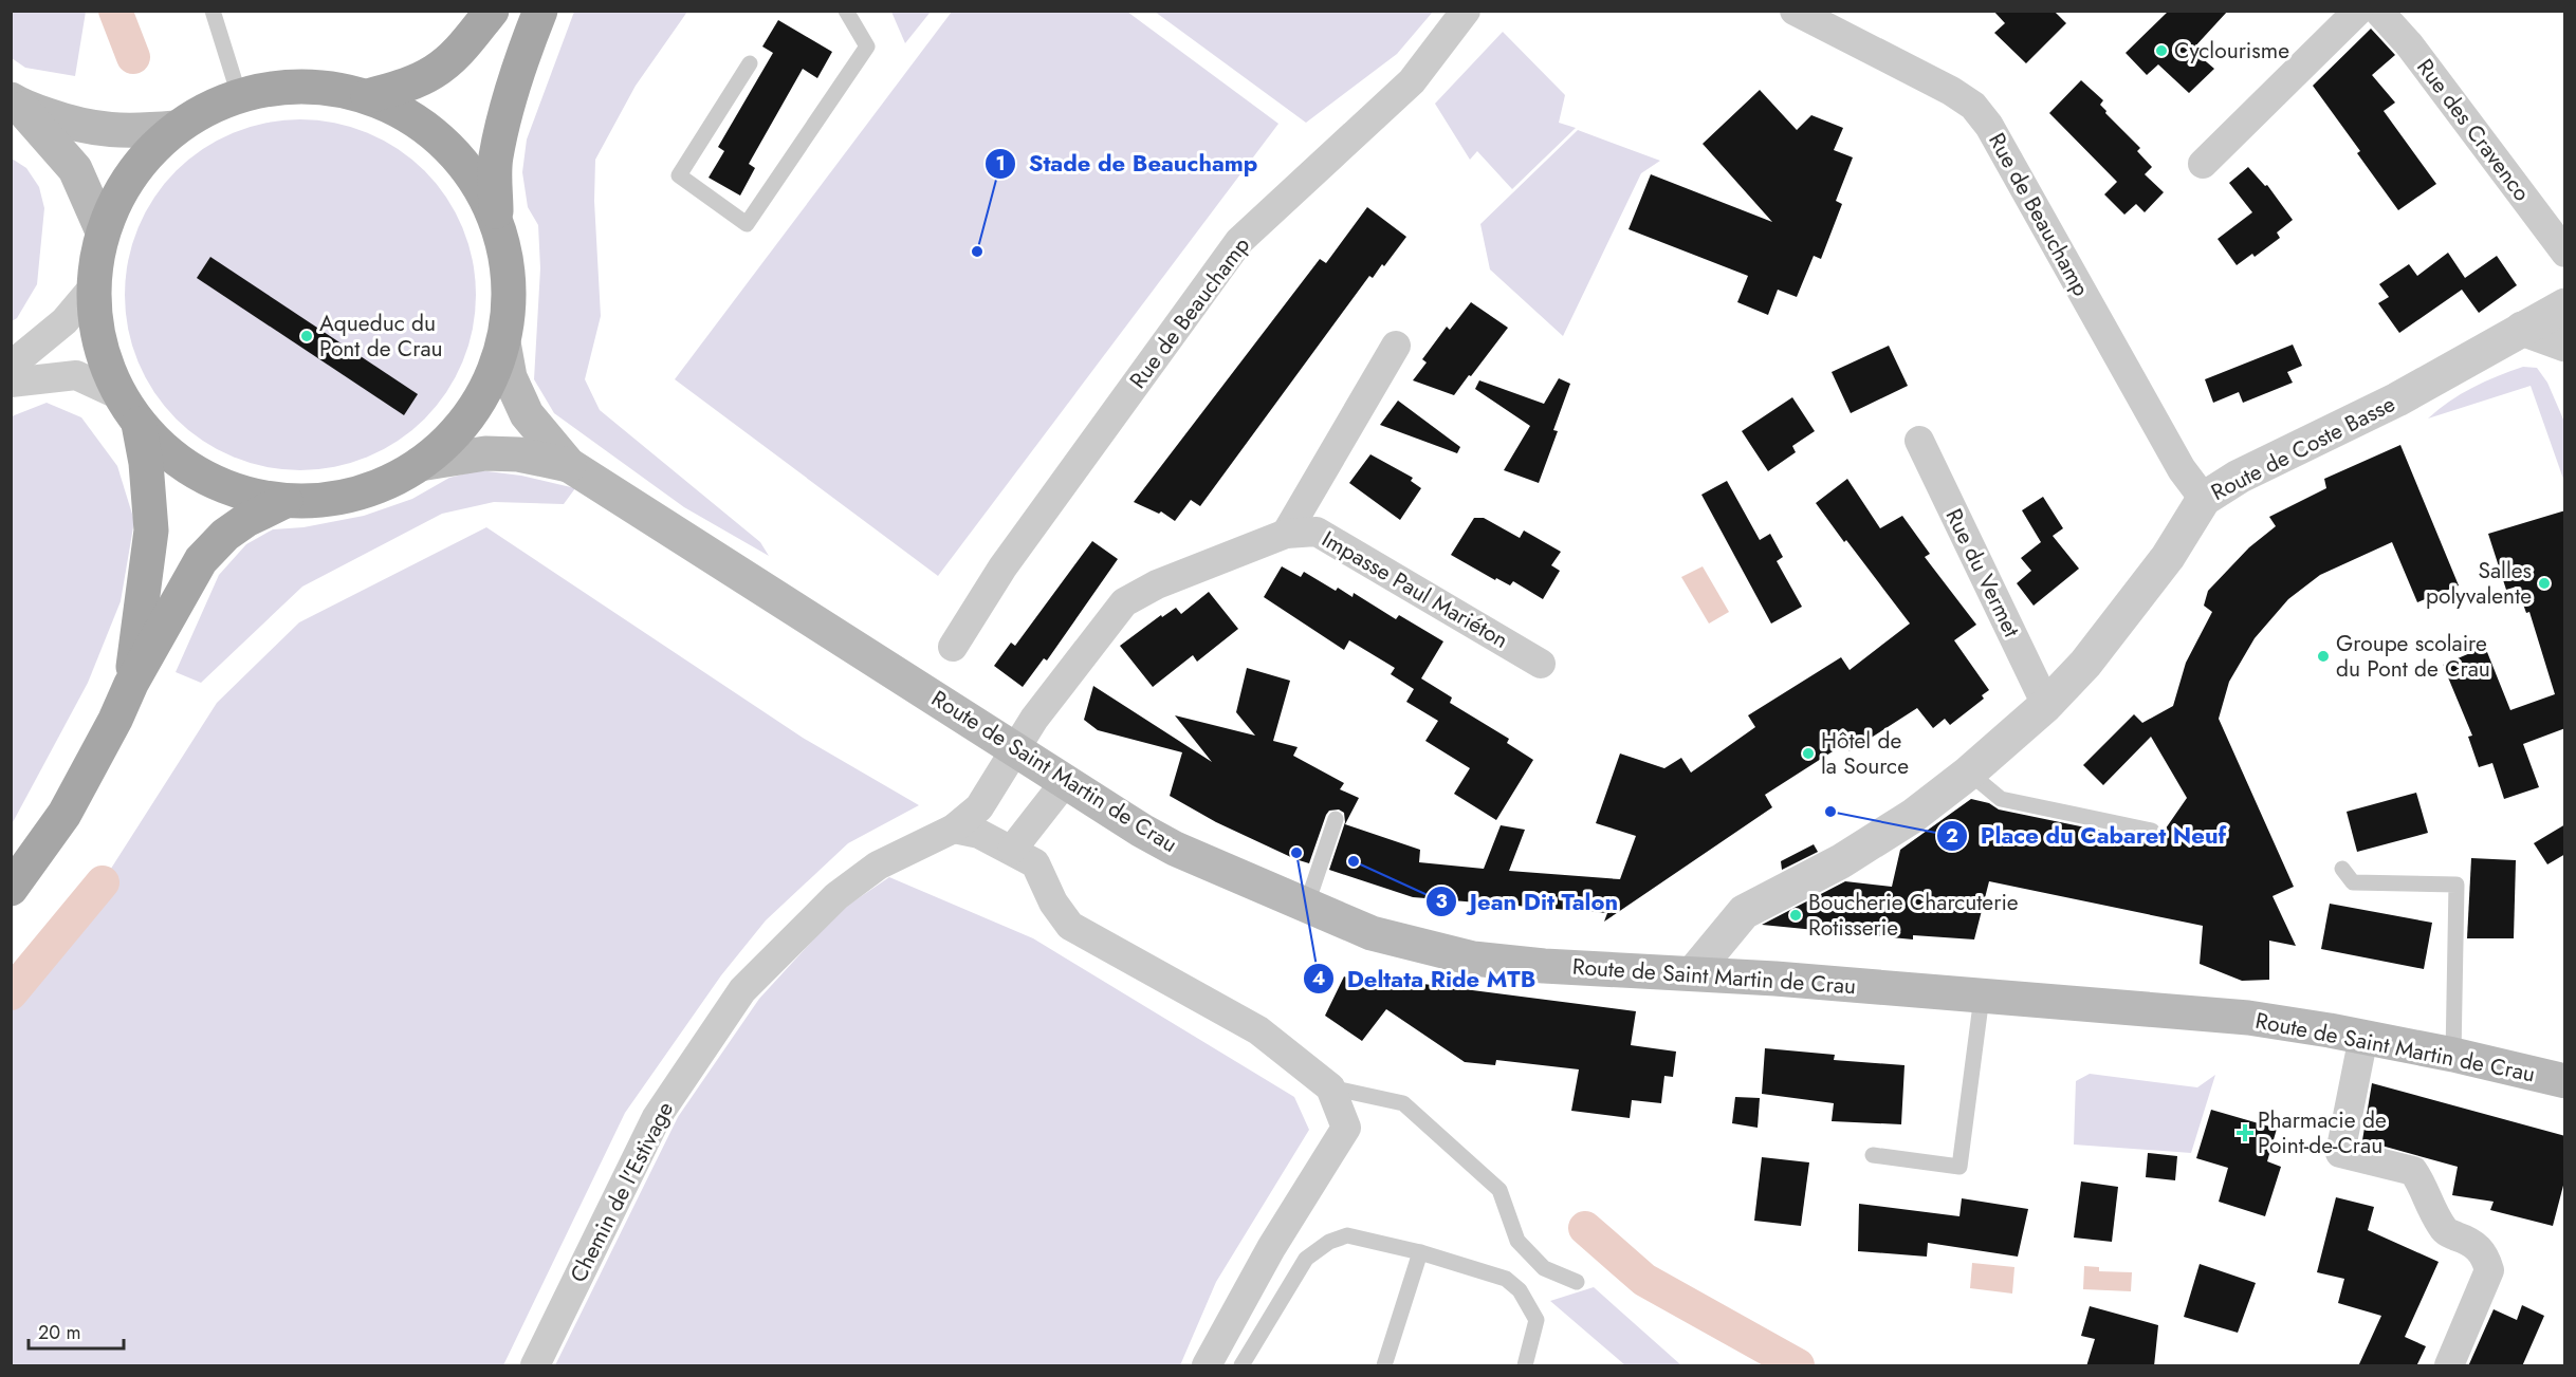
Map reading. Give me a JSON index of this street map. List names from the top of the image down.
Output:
{
  "streets": {
    "main road": ["Route de Saint Martin de Crau"],
    "street": [
      "Rue des Cravenco",
      "Rue de Beauchamp",
      "Route de Coste Basse",
      "Rue du Vermet",
      "Impasse Paul Mariéton",
      "Chemin de l'Estivage"
    ]
  },
  "crossings": [
    ["Rue de Beauchamp", "Route de Coste Basse"],
    ["Route de Coste Basse", "Rue du Vermet"],
    ["Route de Coste Basse", "Route de Saint Martin de Crau"],
    ["Impasse Paul Mariéton", "Route de Saint Martin de Crau"],
    ["Impasse Paul Mariéton", "Chemin de l'Estivage"],
    ["Route de Saint Martin de Crau", "Chemin de l'Estivage"]
  ],
  "places": {
    "other": [
      "Cyclourisme",
      "Stade de Beauchamp",
      "Aqueduc du Pont de Crau",
      "Salles polyvalente",
      "Groupe scolaire du Pont de Crau",
      "Hôtel de la Source",
      "Place du Cabaret Neuf",
      "Deltata Ride MTB",
      "Jean Dit Talon",
      "Boucherie Charcuterie Rotisserie"
    ],
    "health": ["Pharmacie de Point-de-Crau"]
  },
  "scale_bar": "20 m"
}
